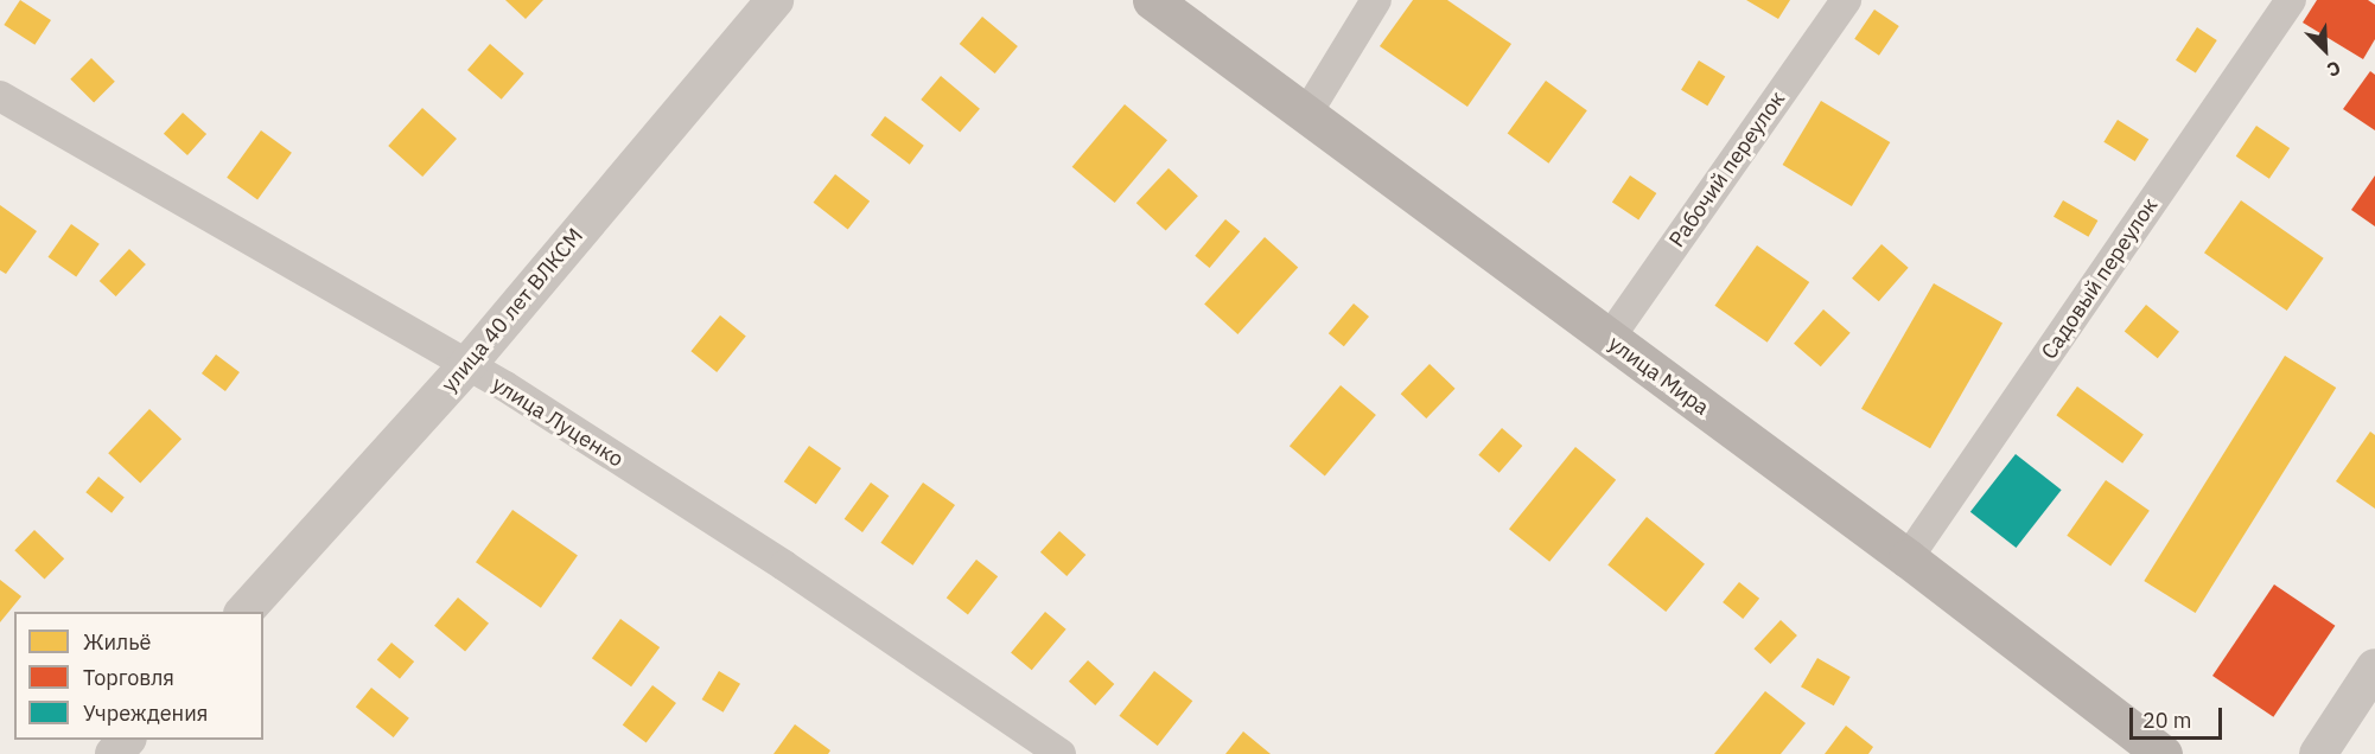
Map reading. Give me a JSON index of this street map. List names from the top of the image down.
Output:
{
  "streets": {
    "main road": ["улица Мира"],
    "street": [
      "Рабочий переулок",
      "Садовый переулок",
      "улица 40 лет ВЛКСМ",
      "улица Луценко"
    ]
  },
  "crossings": [
    ["Рабочий переулок", "улица Мира"],
    ["Садовый переулок", "улица Мира"],
    ["улица 40 лет ВЛКСМ", "улица Луценко"]
  ],
  "legend": ["Жильё", "Торговля", "Учреждения"],
  "scale_bar": "20 m",
  "north": "bottom right"
}
